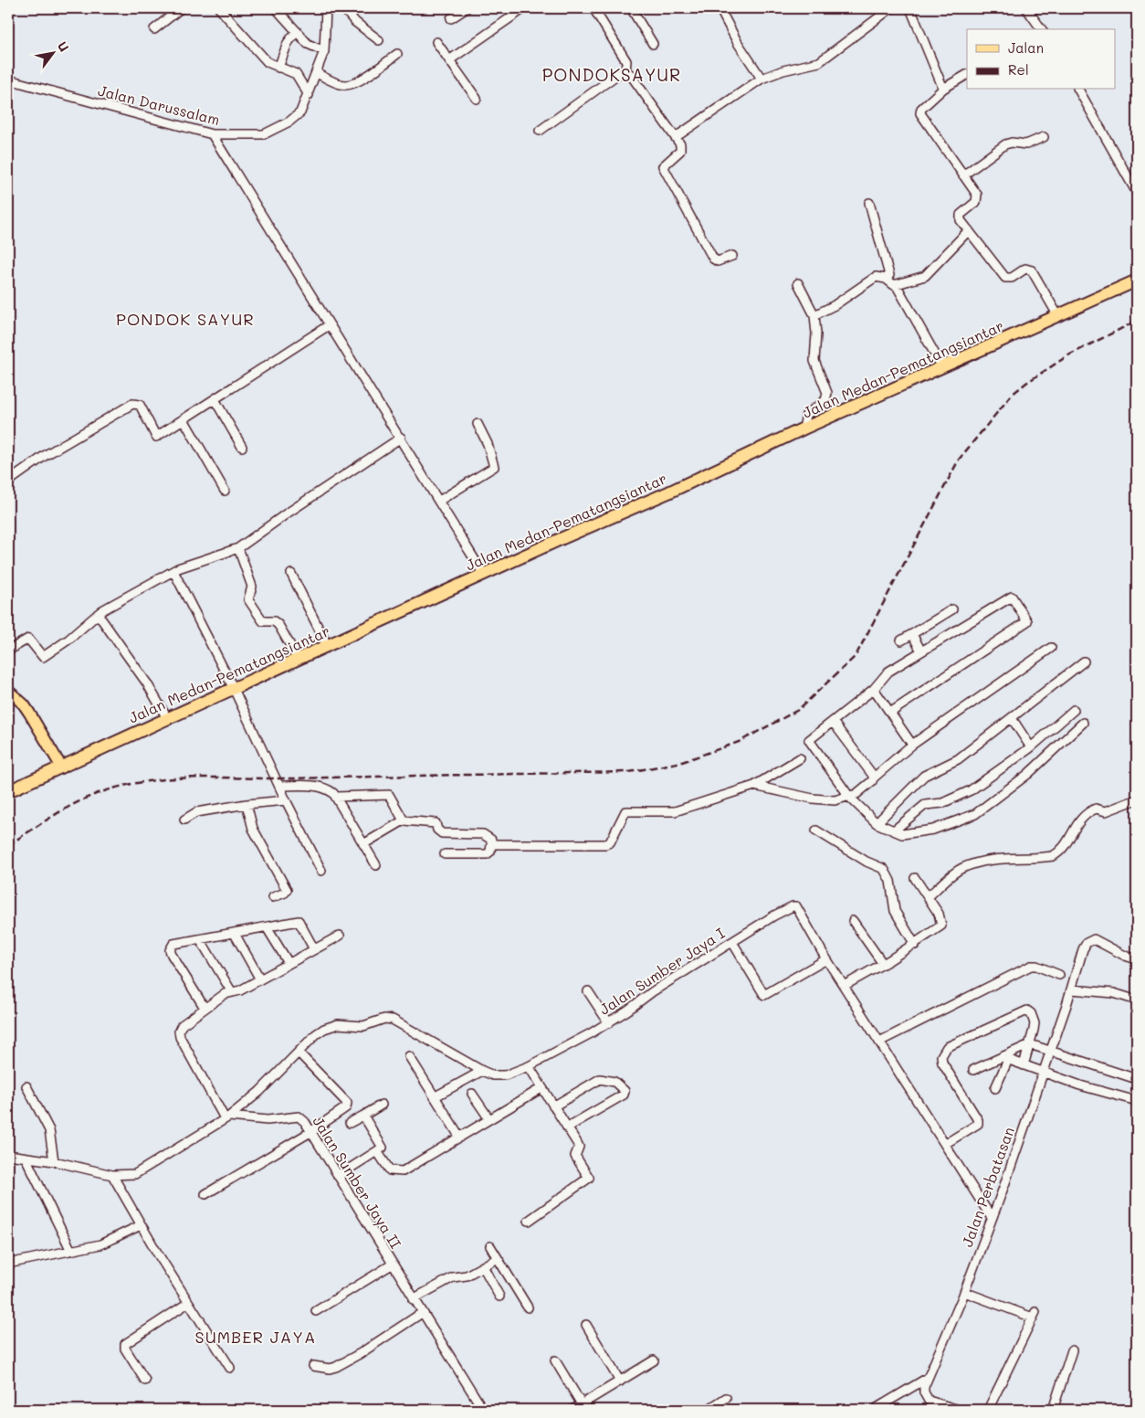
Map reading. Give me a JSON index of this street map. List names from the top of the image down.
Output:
{
  "streets": {
    "highway": ["Jalan Medan-Pematangsiantar"],
    "street": [
      "Jalan Darussalam",
      "Jalan Sumber Jaya I",
      "Jalan Sumber Jaya II",
      "Jalan Perbatasan"
    ]
  },
  "crossings": [
    ["Jalan Sumber Jaya I", "Jalan Sumber Jaya II"],
    ["Jalan Sumber Jaya I", "Jalan Perbatasan"]
  ],
  "districts": ["PONDOKSAYUR", "PONDOK SAYUR", "SUMBER JAYA"],
  "legend": ["Jalan", "Rel"],
  "north": "top right"
}
